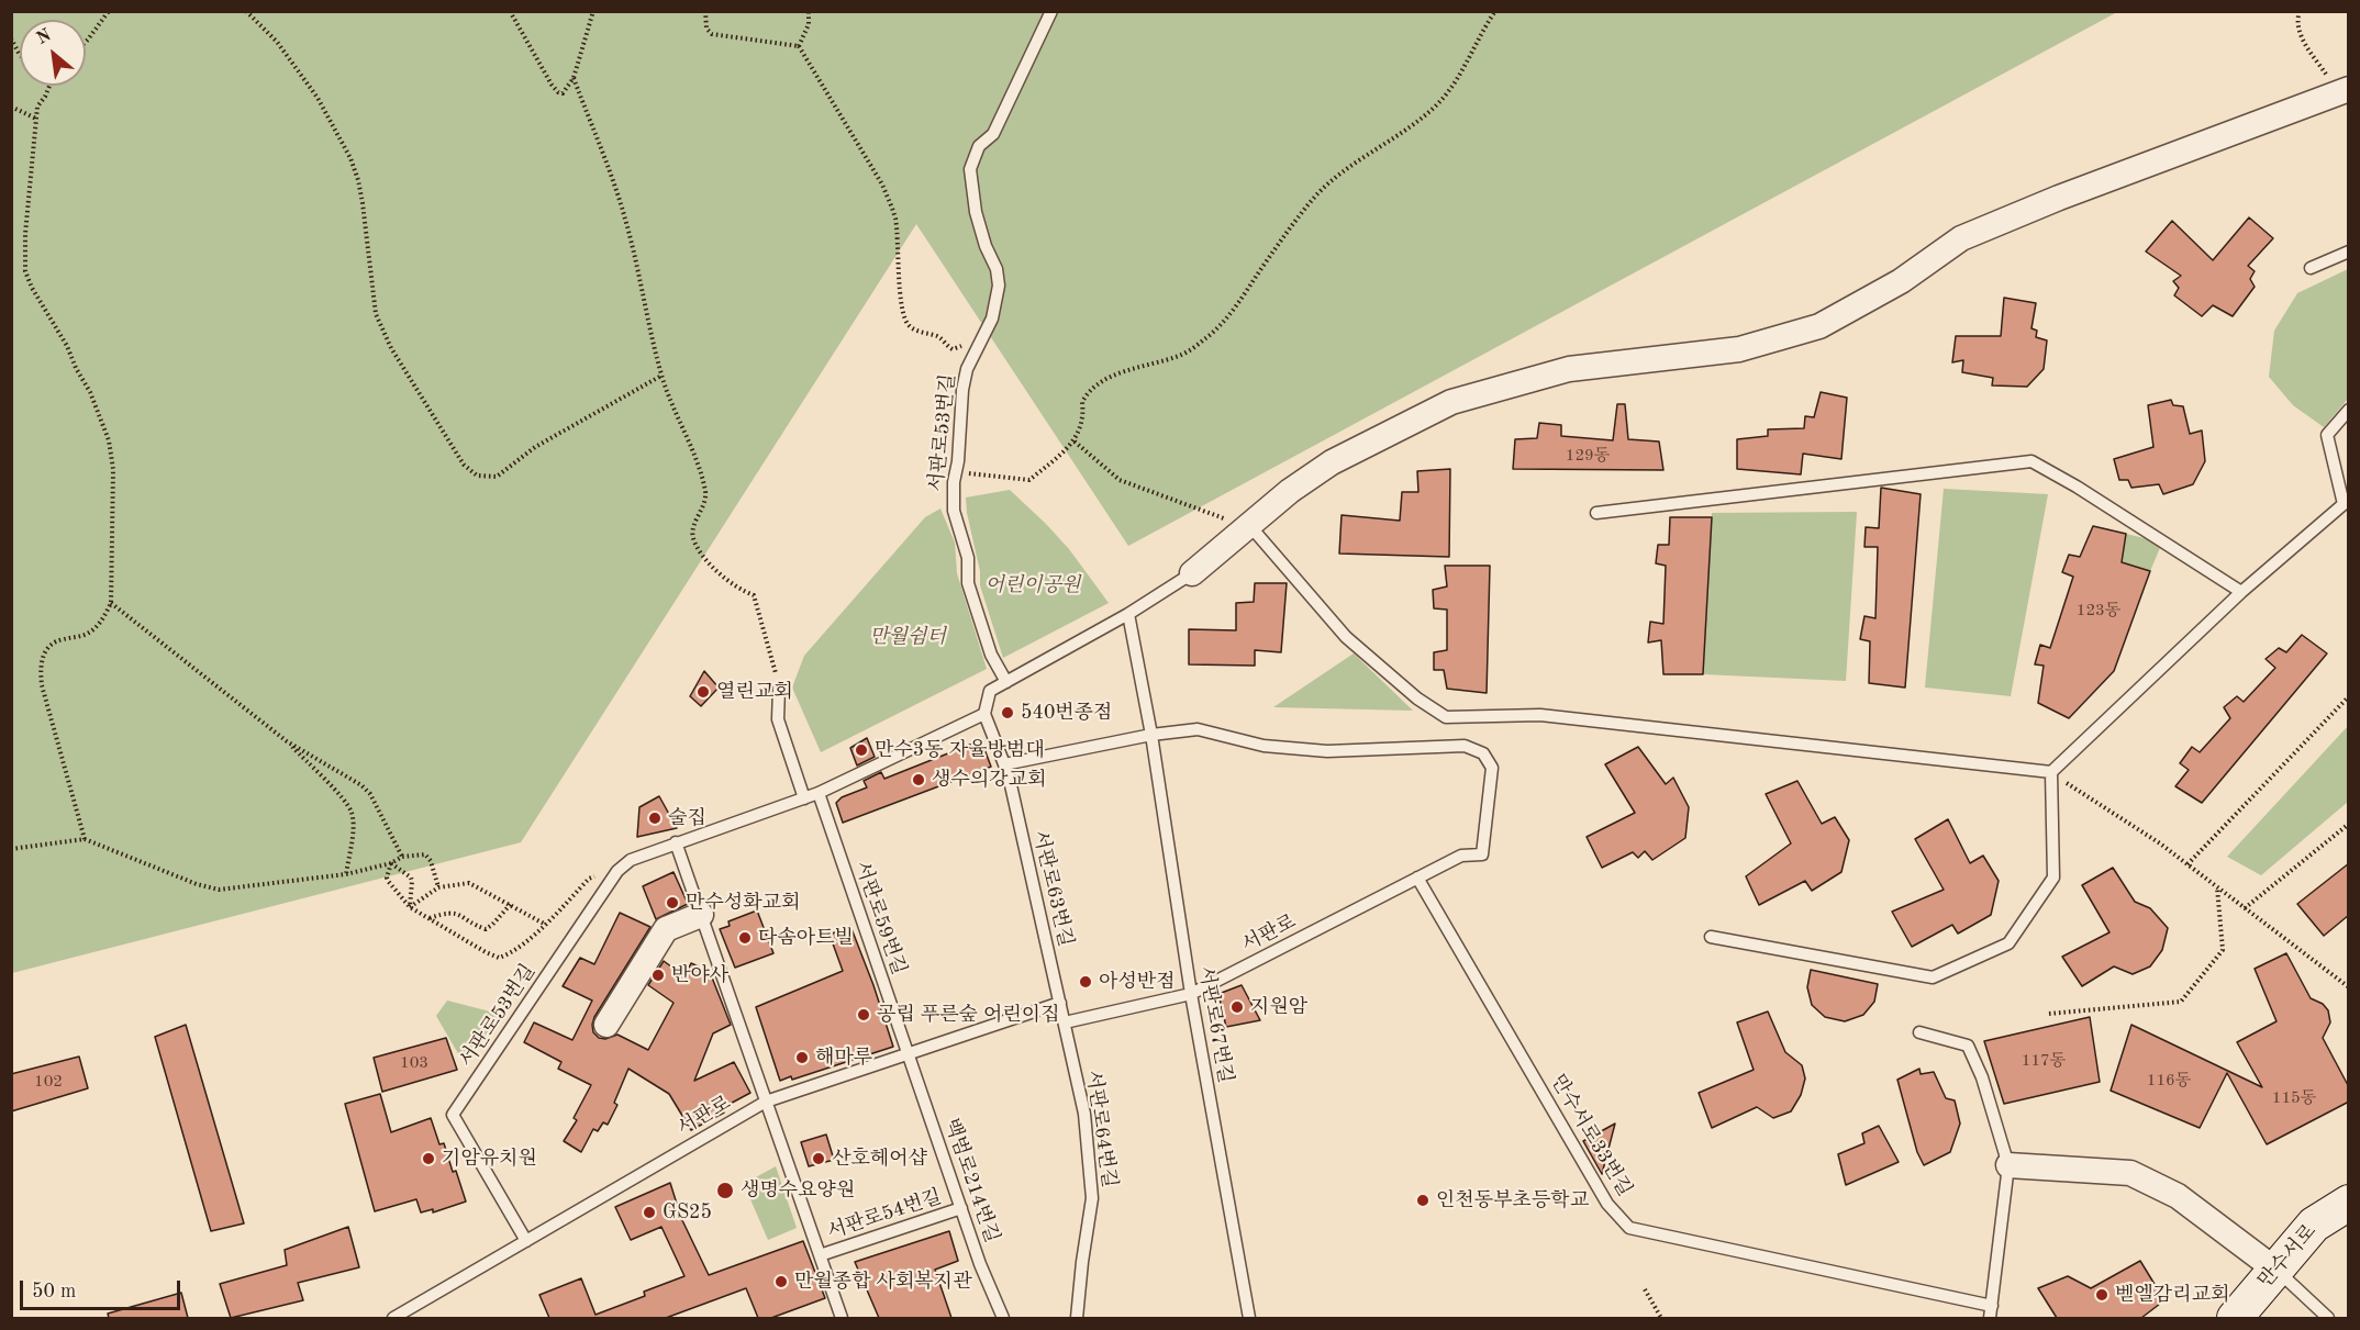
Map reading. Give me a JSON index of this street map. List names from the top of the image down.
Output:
{
  "streets": {
    "street": ["만수서로"],
    "lane": [
      "서판로53번길",
      "서판로63번길",
      "서판로59번길",
      "서판로",
      "서판로67번길",
      "서판로64번길",
      "만수서로33번길",
      "백범로214번길",
      "서판로54번길"
    ]
  },
  "crossings": [
    ["서판로53번길", "서판로63번길"],
    ["서판로53번길", "서판로59번길"],
    ["서판로53번길", "서판로"],
    ["서판로63번길", "서판로"],
    ["서판로63번길", "서판로64번길"],
    ["서판로59번길", "서판로"],
    ["서판로59번길", "백범로214번길"],
    ["서판로", "서판로67번길"],
    ["서판로", "서판로64번길"],
    ["서판로", "만수서로33번길"],
    ["서판로", "백범로214번길"],
    ["서판로", "서판로54번길"],
    ["백범로214번길", "서판로54번길"]
  ],
  "parks": ["어린이공원", "만월쉼터"],
  "places": [
    "열린교회",
    "540번종점",
    "만수3동 자율방범대",
    "생수의강교회",
    "술집",
    "만수성화교회",
    "다솜아트빌",
    "반야사",
    "아성반점",
    "지원암",
    "공립 푸른숲 어린이집",
    "해마루",
    "기암유치원",
    "산호헤어샵",
    "생명수요양원",
    "인천동부초등학교",
    "GS25",
    "만월종합 사회복지관",
    "벧엘감리교회"
  ],
  "house_numbers": [
    "129동",
    "123동",
    "117동",
    "103",
    "116동",
    "102",
    "115동"
  ],
  "scale_bar": "50 m",
  "north": "top left"
}
